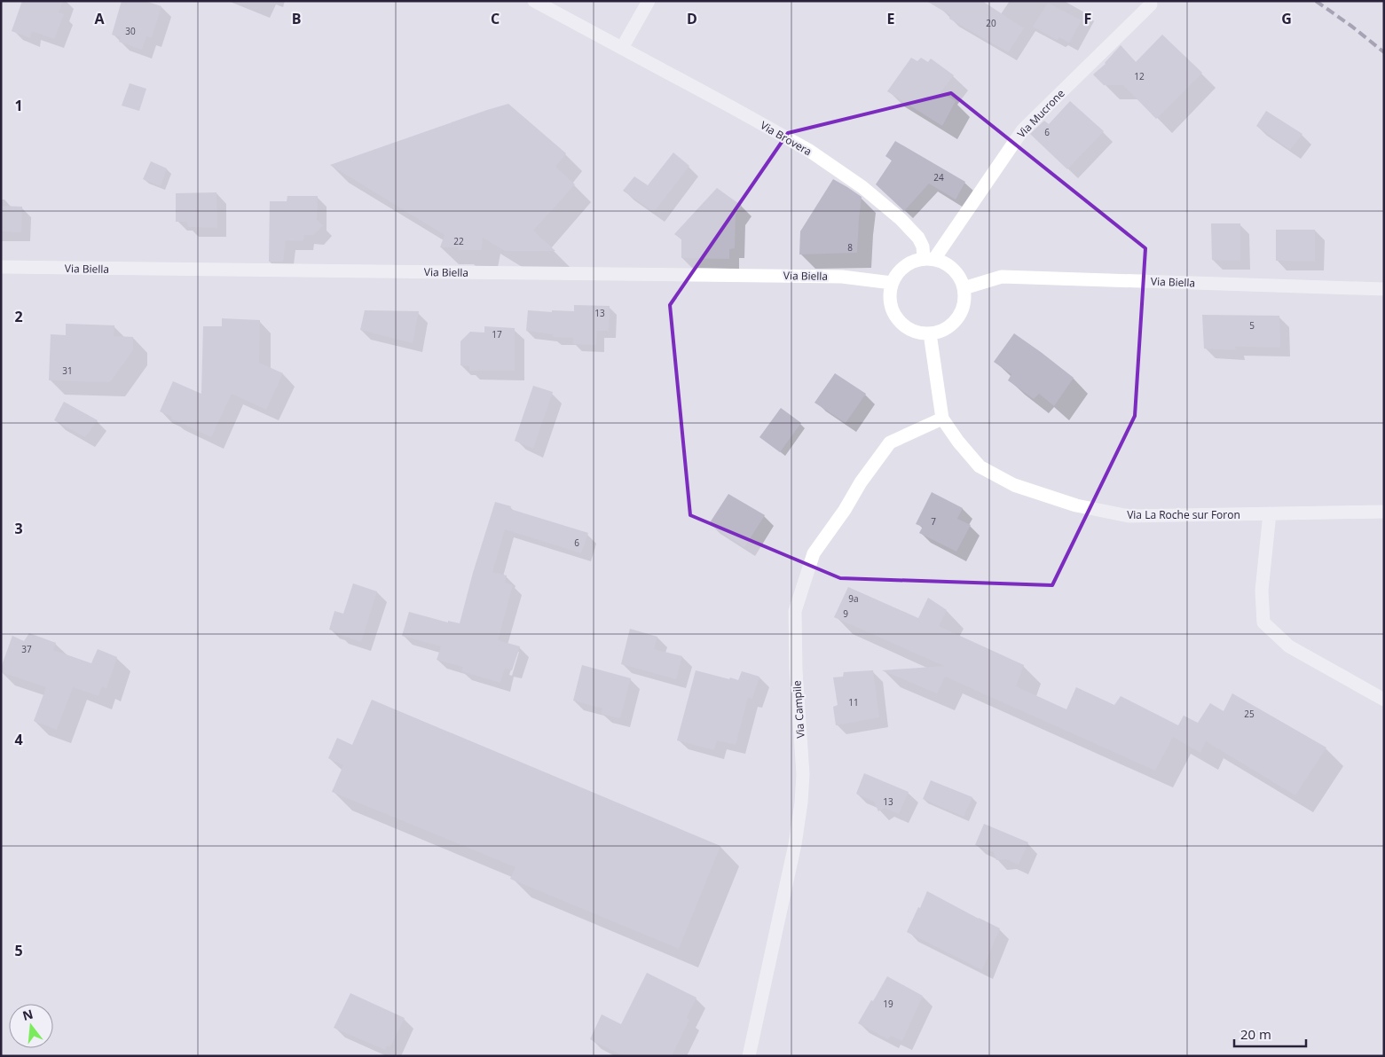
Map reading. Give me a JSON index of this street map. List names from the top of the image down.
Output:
{
  "streets": {
    "street": [
      "Via Mucrone",
      "Via Brovera",
      "Via Biella",
      "Via La Roche sur Foron",
      "Via Campile"
    ]
  },
  "crossings": [
    ["Via Mucrone", "Via Brovera"],
    ["Via Mucrone", "Via Biella"],
    ["Via Mucrone", "Via La Roche sur Foron"],
    ["Via Brovera", "Via Biella"],
    ["Via Brovera", "Via La Roche sur Foron"],
    ["Via Biella", "Via La Roche sur Foron"],
    ["Via La Roche sur Foron", "Via Campile"]
  ],
  "house_numbers": [
    "20",
    "30",
    "12",
    "6",
    "24",
    "22",
    "8",
    "13",
    "5",
    "17",
    "31",
    "7",
    "6",
    "9a",
    "9",
    "37",
    "11",
    "25",
    "13",
    "19"
  ],
  "scale_bar": "20 m",
  "north": "top",
  "grid": {
    "columns": [
      "A",
      "B",
      "C",
      "D",
      "E",
      "F",
      "G"
    ],
    "rows": [
      "1",
      "2",
      "3",
      "4",
      "5"
    ]
  }
}
